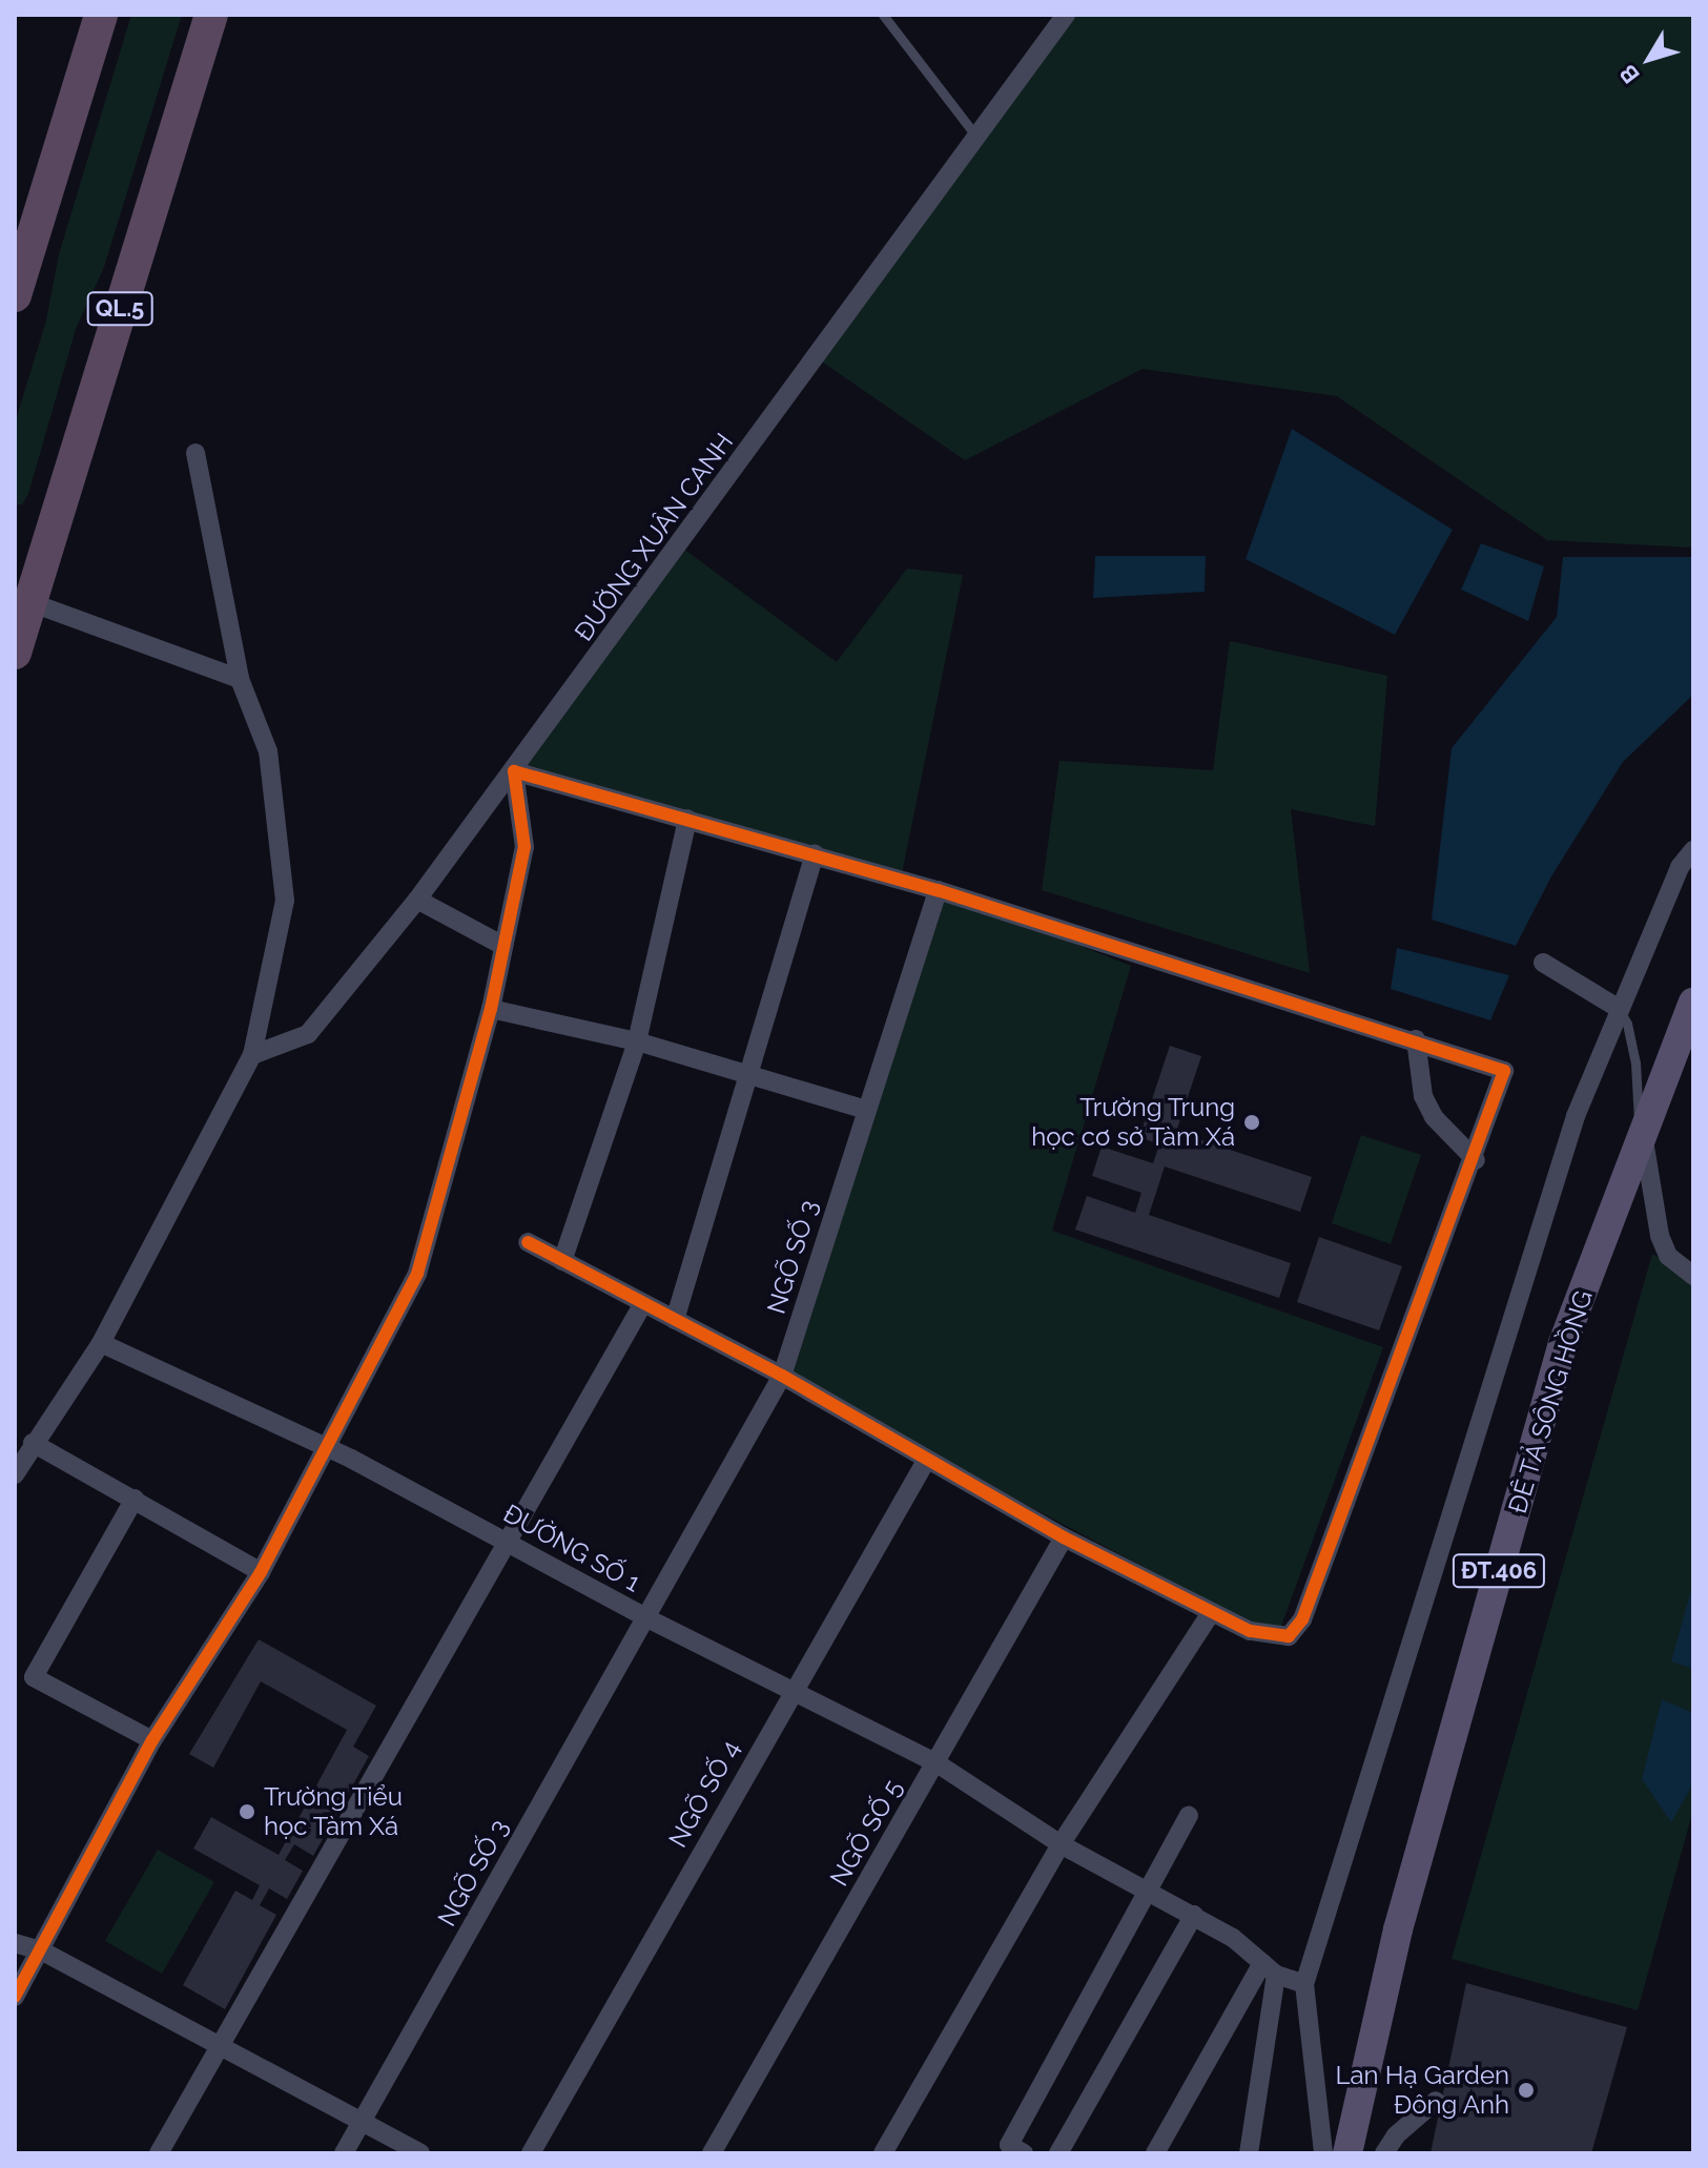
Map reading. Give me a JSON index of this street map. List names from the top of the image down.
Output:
{
  "streets": {
    "highway": ["QL.5"],
    "main road": ["ĐÊ TẢ SÔNG HỒNG", "ĐT.406"],
    "street": [
      "ĐƯỜNG XUÂN CANH",
      "NGÕ SỐ 3",
      "ĐƯỜNG SỐ 1",
      "NGÕ SỐ 4",
      "NGÕ SỐ 5"
    ]
  },
  "crossings": [
    ["NGÕ SỐ 3", "ĐƯỜNG SỐ 1"],
    ["ĐƯỜNG SỐ 1", "NGÕ SỐ 4"],
    ["ĐƯỜNG SỐ 1", "NGÕ SỐ 5"]
  ],
  "places": ["Trường Trung học cơ sở Tàm Xá", "Trường Tiểu học Tàm Xá", "Lan Hạ Garden Đông Anh"],
  "north": "bottom left"
}
